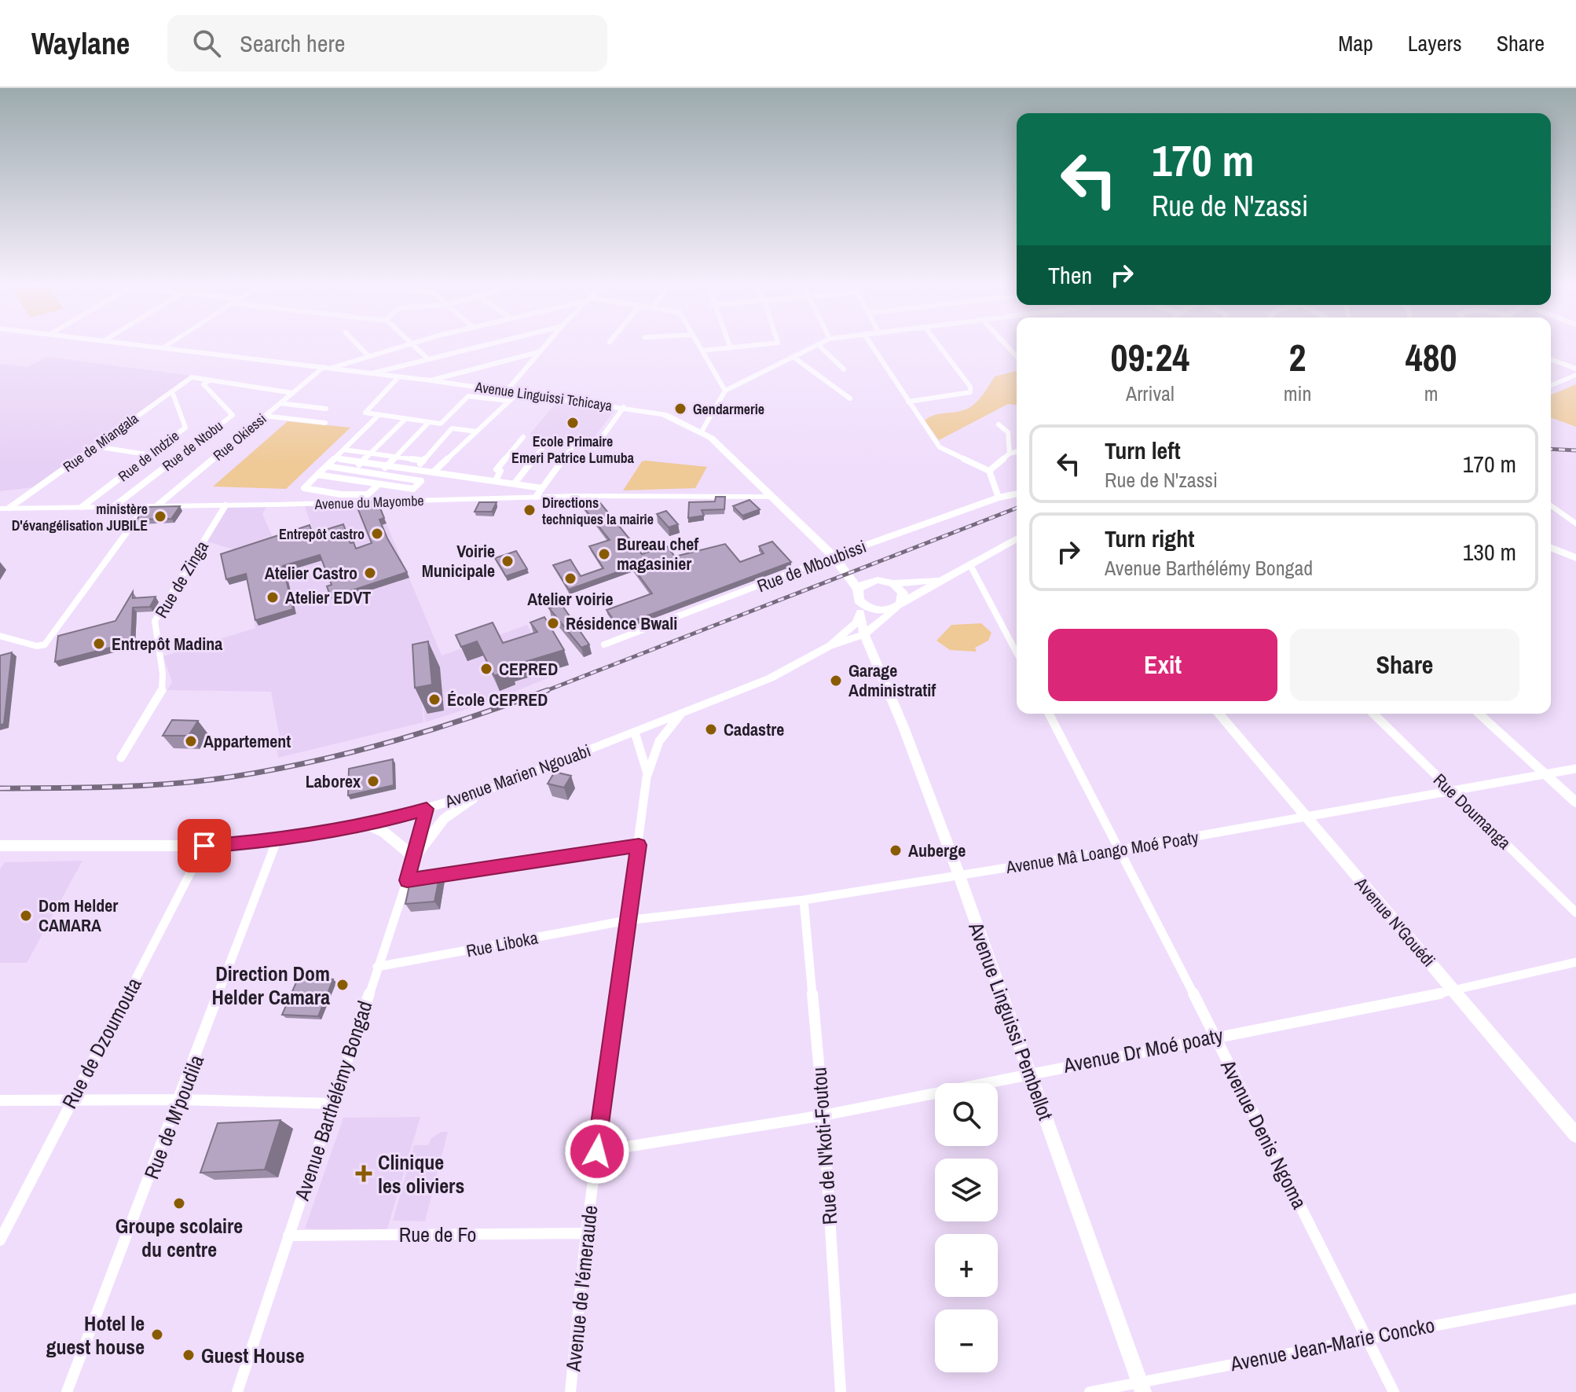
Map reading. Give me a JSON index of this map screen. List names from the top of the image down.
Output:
{
  "streets": {
    "main road": ["Avenue Linguissi Tchicaya", "Avenue Marien Ngouabi"],
    "street": [
      "Rue Okiessi",
      "Rue de Miangala",
      "Rue de Ntobu",
      "Rue de Indzie",
      "Avenue du Mayombe",
      "Rue de Mboubissi",
      "Rue de Zinga",
      "Rue Doumanga",
      "Avenue Mâ Loango Moé Poaty",
      "Avenue N'Gouédi",
      "Rue Liboka",
      "Avenue Linguissi Pembellot",
      "Rue de Dzoumouta",
      "Avenue Dr Moé poaty",
      "Avenue Barthélémy Bongad",
      "Rue de M'poudila",
      "Avenue Denis Ngoma",
      "Rue de N'koti-Foutou",
      "Rue de Fo",
      "Avenue de l'émeraude",
      "Avenue Jean-Marie Concko"
    ]
  },
  "crossings": [
    ["Avenue Linguissi Tchicaya", "Rue Okiessi"],
    ["Avenue Linguissi Tchicaya", "Avenue du Mayombe"],
    ["Avenue Linguissi Tchicaya", "Rue de Mboubissi"],
    ["Rue Okiessi", "Avenue du Mayombe"],
    ["Rue de Miangala", "Rue de Ntobu"],
    ["Rue de Miangala", "Rue de Indzie"],
    ["Rue de Miangala", "Avenue du Mayombe"],
    ["Rue de Ntobu", "Avenue du Mayombe"],
    ["Rue de Indzie", "Avenue du Mayombe"],
    ["Avenue du Mayombe", "Rue de Zinga"],
    ["Avenue Marien Ngouabi", "Rue de Dzoumouta"],
    ["Avenue Marien Ngouabi", "Avenue Barthélémy Bongad"],
    ["Avenue Marien Ngouabi", "Rue de M'poudila"],
    ["Avenue Marien Ngouabi", "Avenue de l'émeraude"],
    ["Rue Doumanga", "Avenue Mâ Loango Moé Poaty"],
    ["Avenue Mâ Loango Moé Poaty", "Avenue N'Gouédi"],
    ["Avenue Mâ Loango Moé Poaty", "Rue Liboka"],
    ["Avenue Mâ Loango Moé Poaty", "Avenue Linguissi Pembellot"],
    ["Avenue Mâ Loango Moé Poaty", "Avenue Denis Ngoma"],
    ["Avenue Mâ Loango Moé Poaty", "Rue de N'koti-Foutou"],
    ["Avenue Mâ Loango Moé Poaty", "Avenue de l'émeraude"],
    ["Avenue N'Gouédi", "Avenue Dr Moé poaty"],
    ["Rue Liboka", "Avenue Barthélémy Bongad"],
    ["Rue Liboka", "Avenue de l'émeraude"],
    ["Avenue Linguissi Pembellot", "Avenue Dr Moé poaty"],
    ["Avenue Linguissi Pembellot", "Avenue Jean-Marie Concko"],
    ["Avenue Dr Moé poaty", "Avenue Denis Ngoma"],
    ["Avenue Dr Moé poaty", "Rue de N'koti-Foutou"],
    ["Avenue Dr Moé poaty", "Avenue de l'émeraude"],
    ["Avenue Barthélémy Bongad", "Rue de Fo"],
    ["Avenue Denis Ngoma", "Avenue Jean-Marie Concko"],
    ["Rue de Fo", "Avenue de l'émeraude"]
  ],
  "places": {
    "other": [
      "Gendarmerie",
      "Ecole Primaire Emeri Patrice Lumuba",
      "Directions techniques la mairie",
      "ministère D'évangélisation JUBILE",
      "Entrepôt castro",
      "Bureau chef magasinier",
      "Voirie Municipale",
      "Atelier Castro",
      "Atelier voirie",
      "Atelier EDVT",
      "Résidence Bwali",
      "Entrepôt Madina",
      "CEPRED",
      "Garage Administratif",
      "École CEPRED",
      "Cadastre",
      "Appartement",
      "Laborex",
      "Auberge",
      "Dom Helder CAMARA",
      "Direction Dom Helder Camara",
      "Groupe scolaire du centre",
      "Hotel le guest house",
      "Guest House"
    ],
    "health": ["Clinique les oliviers"]
  },
  "page": {
    "header": "Waylane",
    "search": "Search here",
    "nav": ["Map", "Layers", "Share"],
    "turn": ["170 m", "Rue de N'zassi"],
    "then": "Then",
    "eta": [
      "09:24",
      "Arrival",
      "2",
      "min",
      "480",
      "m"
    ],
    "list": [
      {
        "name": "Turn left",
        "note": "Rue de N'zassi",
        "value": "170 m"
      },
      {
        "name": "Turn right",
        "note": "Avenue Barthélémy Bongad",
        "value": "130 m"
      }
    ],
    "buttons": ["Exit", "Share"],
    "map_buttons": ["+", "−"]
  }
}
